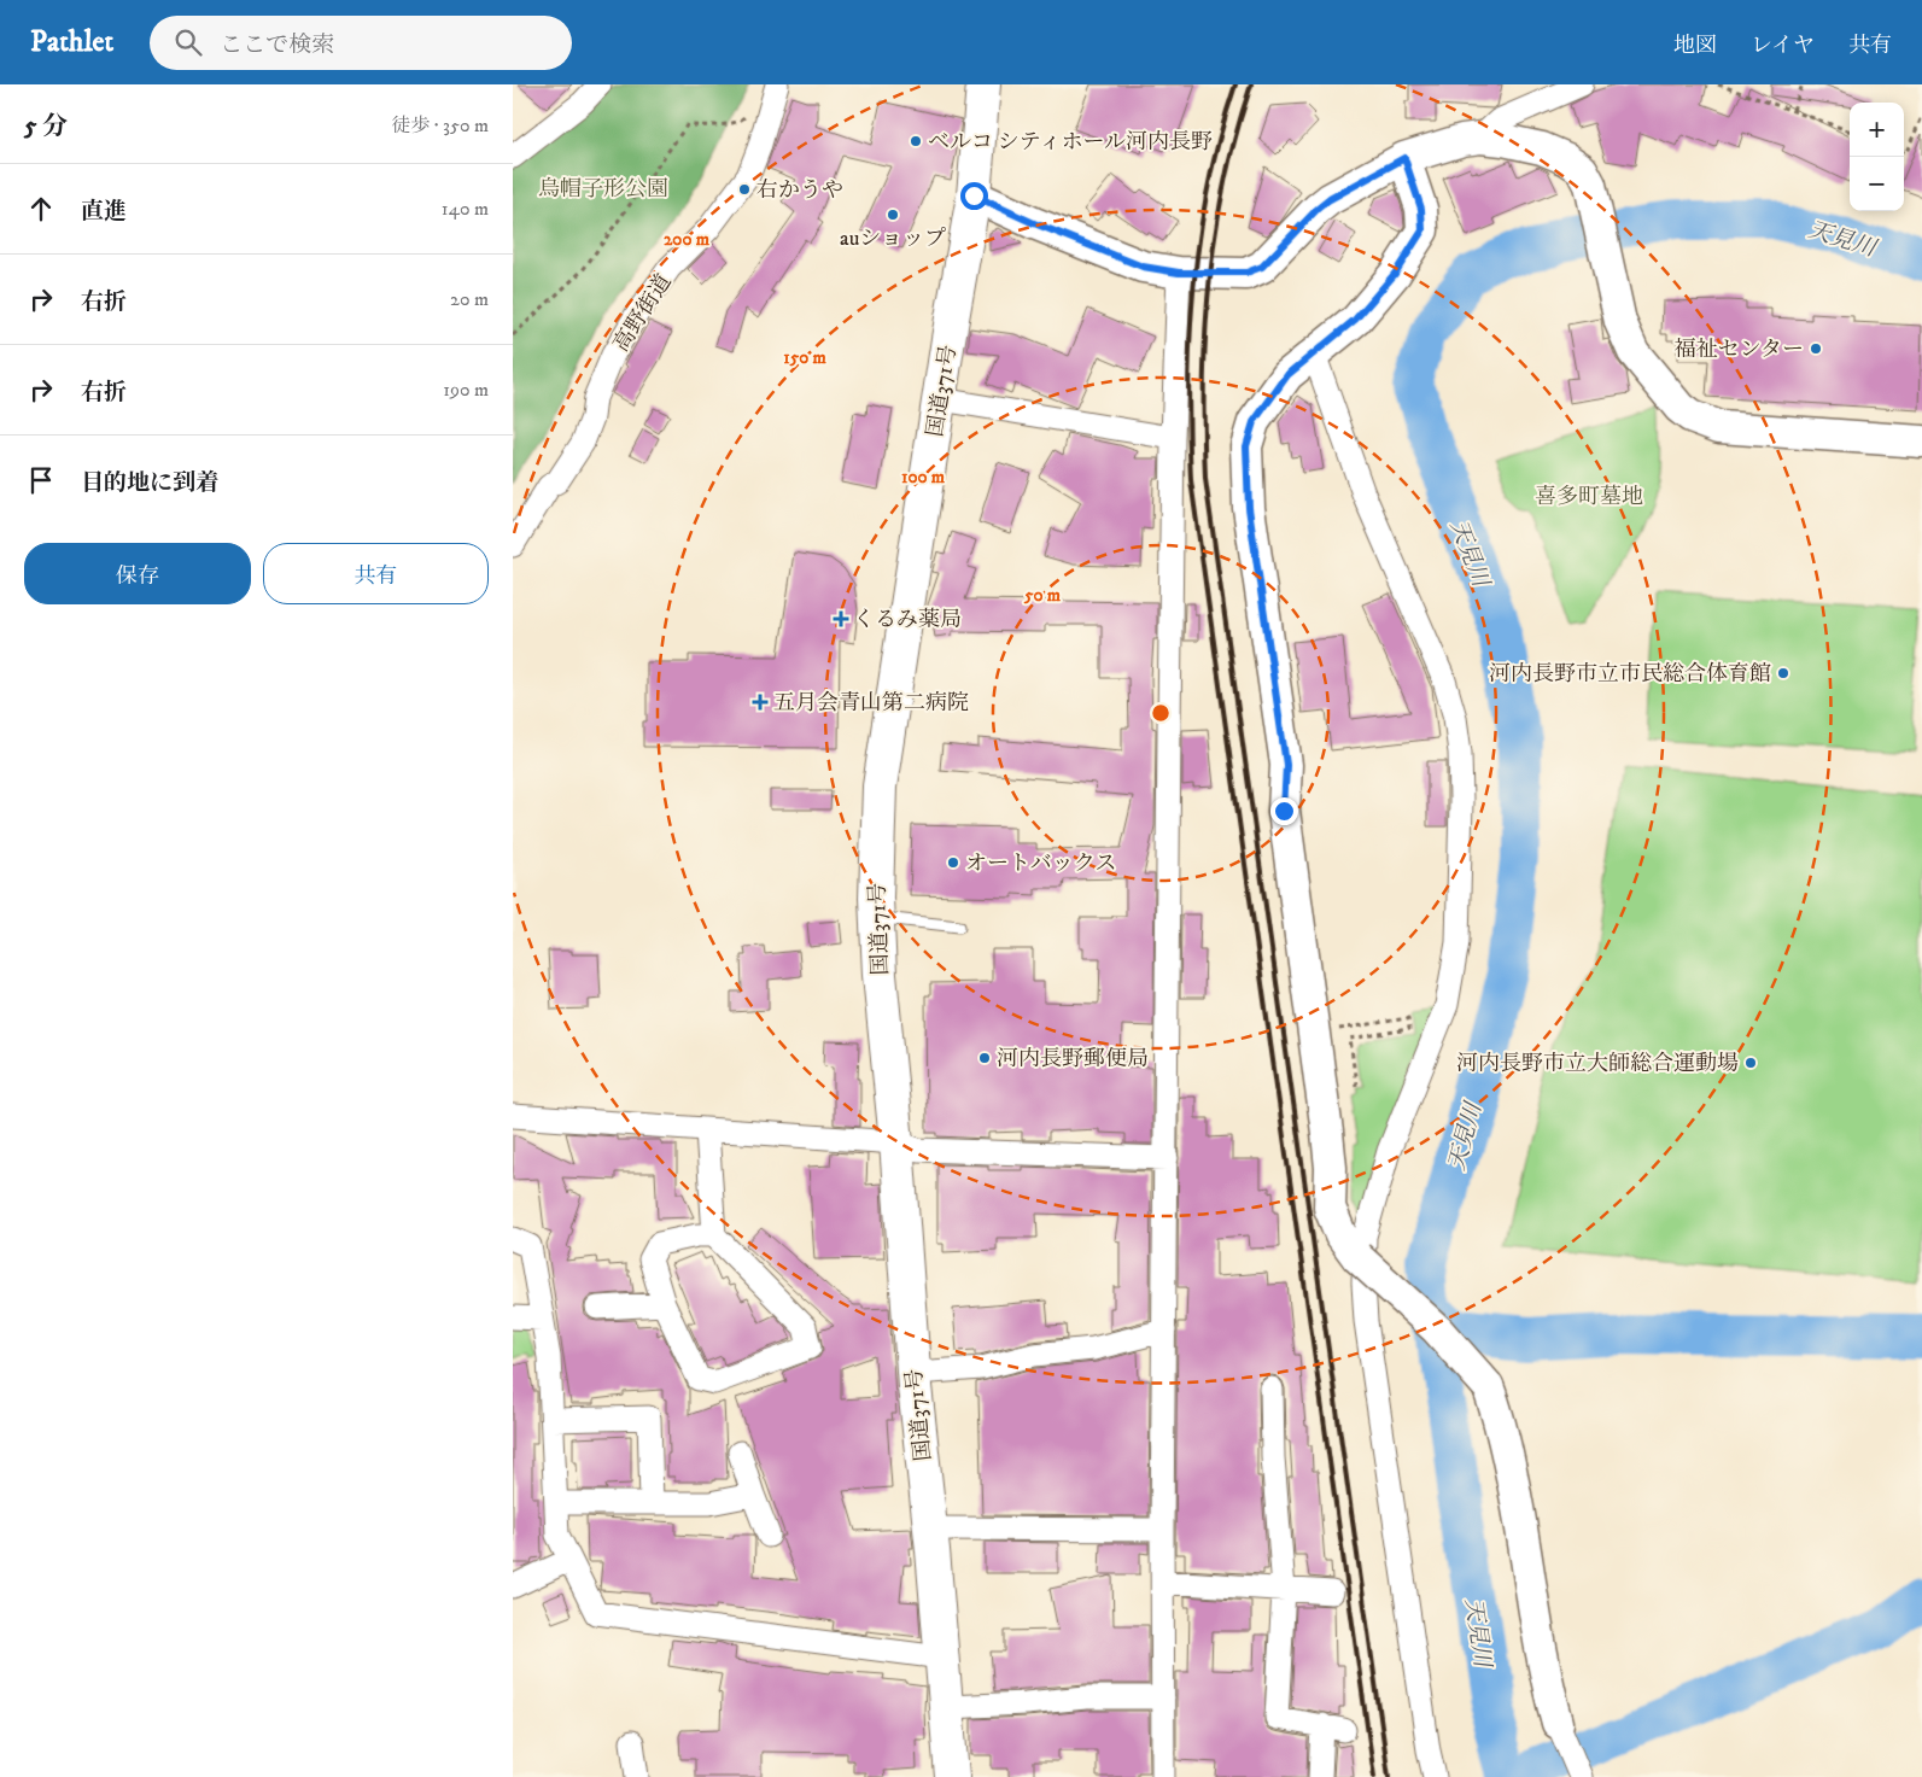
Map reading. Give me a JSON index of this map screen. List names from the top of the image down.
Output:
{
  "streets": {
    "highway": ["国道371号"],
    "street": ["高野街道"]
  },
  "water": ["天見川"],
  "parks": ["烏帽子形公園", "喜多町墓地"],
  "places": {
    "other": [
      "ベルコ シティホール河内長野",
      "右かうや",
      "auショップ",
      "福祉センター",
      "河内長野市立市民総合体育館",
      "オートバックス",
      "河内長野郵便局",
      "河内長野市立大師総合運動場"
    ],
    "health": ["くるみ薬局", "五月会青山第二病院"]
  },
  "page": {
    "header": "Pathlet",
    "search": "ここで検索",
    "nav": ["地図", "レイヤ", "共有"],
    "heading": ["5 分", "徒歩 · 350 m"],
    "map_buttons": ["+", "−"],
    "list": [
      ["直進", "140 m"],
      ["右折", "20 m"],
      ["右折", "190 m"],
      "目的地に到着"
    ],
    "buttons": ["保存", "共有"]
  },
  "rings": [
    "200 m",
    "150 m",
    "100 m",
    "50 m"
  ]
}
